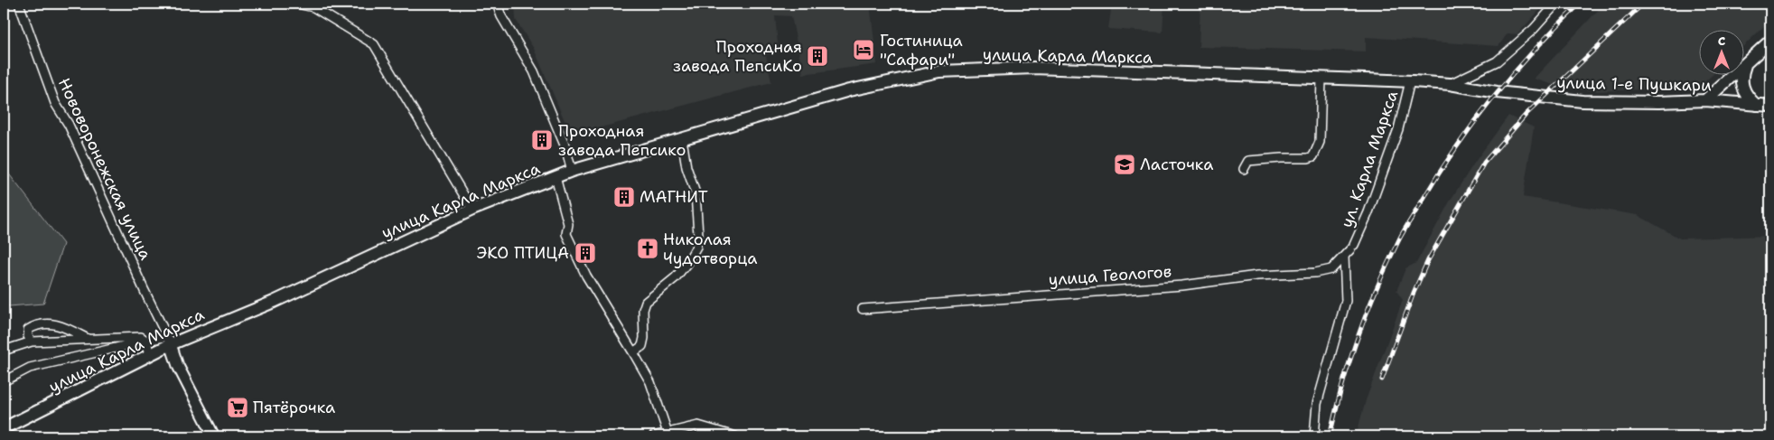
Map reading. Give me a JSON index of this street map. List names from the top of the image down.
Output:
{
  "streets": {
    "main road": ["улица Карла Маркса", "улица 1-е Пушкари"],
    "street": ["ул. Карла Маркса", "Нововоронежская улица", "улица Геологов"]
  },
  "crossings": [
    ["улица Карла Маркса", "улица 1-е Пушкари"],
    ["улица Карла Маркса", "ул. Карла Маркса"],
    ["улица Карла Маркса", "Нововоронежская улица"],
    ["ул. Карла Маркса", "улица Геологов"]
  ],
  "places": {
    "hotel": ["Гостиница \"Сафари\""],
    "building": [
      "Проходная завода ПепсиКо",
      "Проходная завода Пепсико",
      "МАГНИТ",
      "ЭКО ПТИЦА"
    ],
    "school or university": ["Ласточка"],
    "church": ["Николая Чудотворца"],
    "supermarket": ["Пятёрочка"]
  },
  "north": "top"
}
